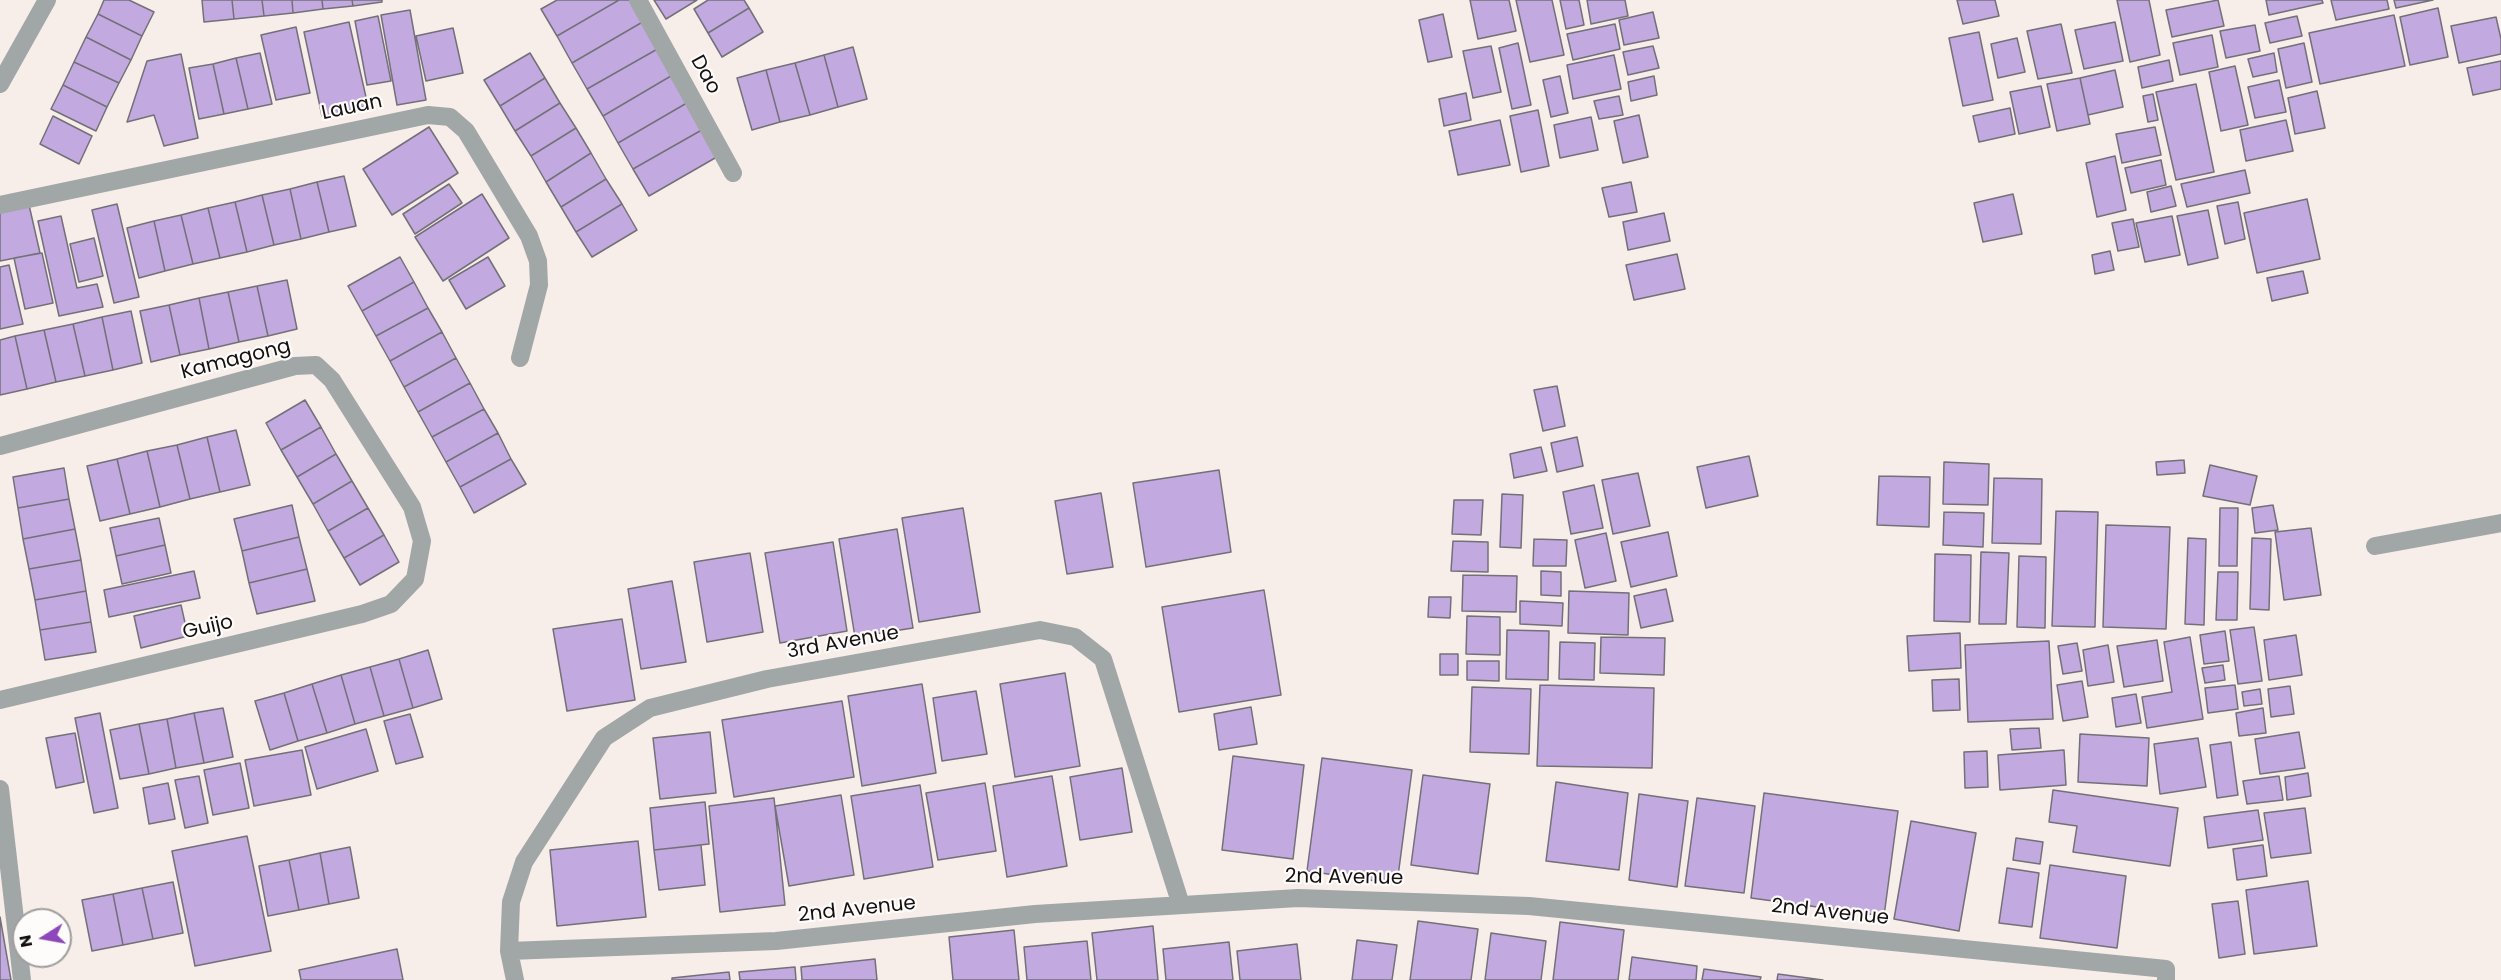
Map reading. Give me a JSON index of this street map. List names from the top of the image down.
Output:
{
  "streets": {
    "street": [
      "Dao",
      "Lauan",
      "Kamagong",
      "Guijo",
      "3rd Avenue",
      "2nd Avenue"
    ]
  },
  "crossings": [
    ["Kamagong", "Guijo"],
    ["3rd Avenue", "2nd Avenue"]
  ],
  "north": "left"
}
